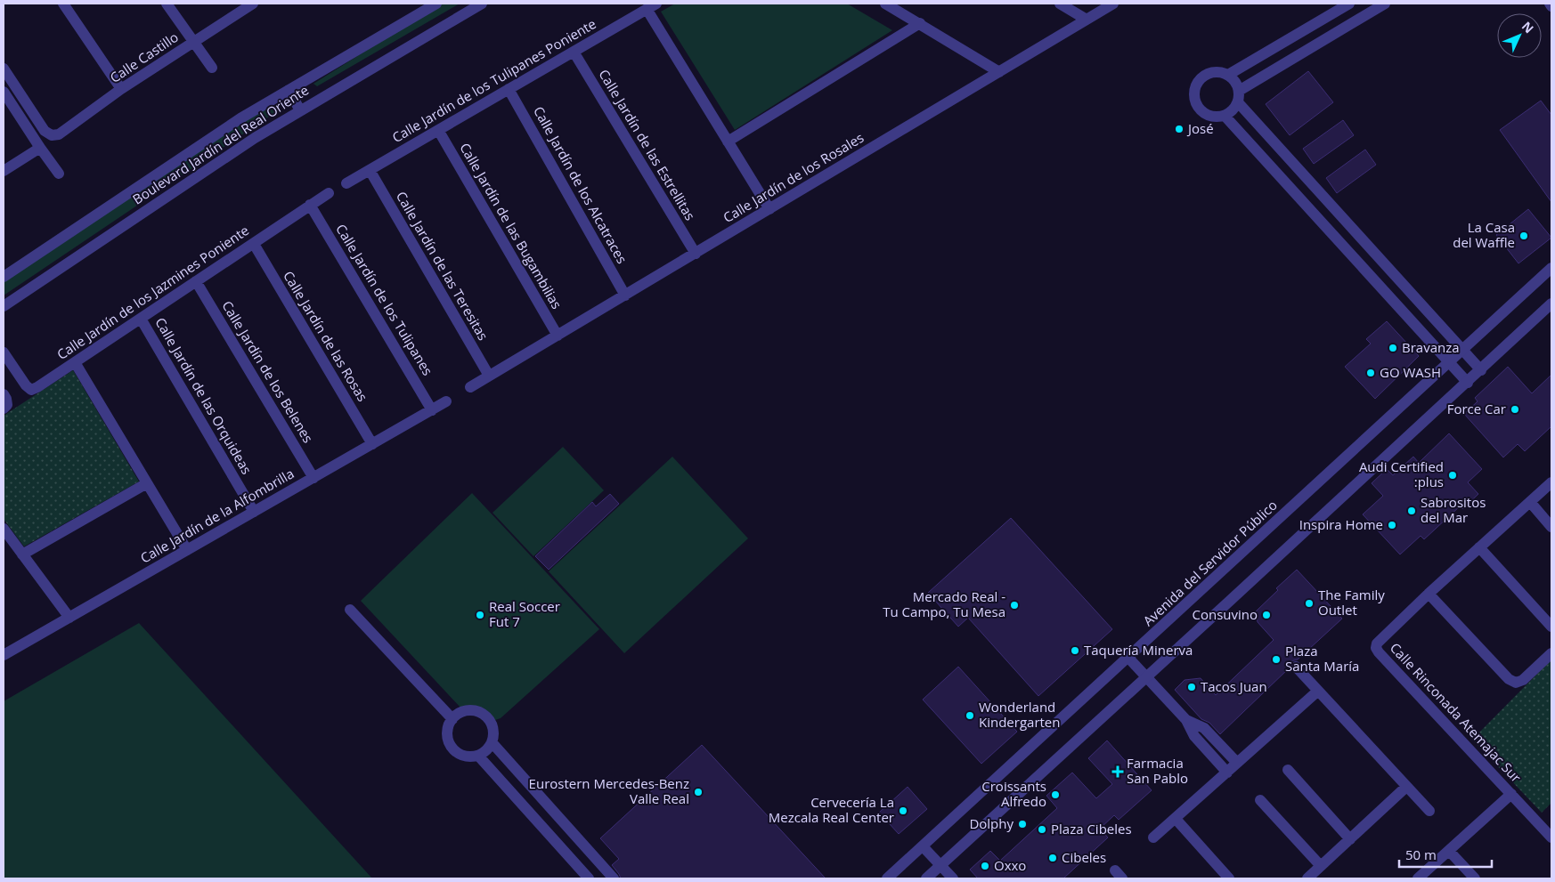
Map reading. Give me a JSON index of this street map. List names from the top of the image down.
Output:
{
  "streets": {
    "street": [
      "Calle Castillo",
      "Calle Jardín de los Tulipanes Poniente",
      "Boulevard Jardín del Real Oriente",
      "Calle Jardín de las Estrellitas",
      "Calle Jardín de los Rosales",
      "Calle Jardín de los Alcatraces",
      "Calle Jardín de las Bugambilias",
      "Calle Jardín de las Teresitas",
      "Calle Jardín de los Jazmines Poniente",
      "Calle Jardín de los Tulipanes",
      "Calle Jardín de las Rosas",
      "Calle Jardín de los Belenes",
      "Calle Jardín de las Orquideas",
      "Calle Jardín de la Alfombrilla",
      "Avenida del Servidor Público",
      "Calle Rinconada Atemajac Sur"
    ]
  },
  "crossings": [
    ["Calle Jardín de los Tulipanes Poniente", "Calle Jardín de las Estrellitas"],
    ["Calle Jardín de los Tulipanes Poniente", "Calle Jardín de los Alcatraces"],
    ["Calle Jardín de los Tulipanes Poniente", "Calle Jardín de las Bugambilias"],
    ["Calle Jardín de los Tulipanes Poniente", "Calle Jardín de las Teresitas"],
    ["Calle Jardín de las Estrellitas", "Calle Jardín de los Rosales"],
    ["Calle Jardín de los Rosales", "Calle Jardín de los Alcatraces"],
    ["Calle Jardín de los Rosales", "Calle Jardín de las Bugambilias"],
    ["Calle Jardín de los Rosales", "Calle Jardín de las Teresitas"],
    ["Calle Jardín de los Jazmines Poniente", "Calle Jardín de los Tulipanes"],
    ["Calle Jardín de los Jazmines Poniente", "Calle Jardín de las Rosas"],
    ["Calle Jardín de los Jazmines Poniente", "Calle Jardín de los Belenes"],
    ["Calle Jardín de los Jazmines Poniente", "Calle Jardín de las Orquideas"],
    ["Calle Jardín de los Tulipanes", "Calle Jardín de la Alfombrilla"],
    ["Calle Jardín de las Rosas", "Calle Jardín de la Alfombrilla"],
    ["Calle Jardín de los Belenes", "Calle Jardín de la Alfombrilla"],
    ["Calle Jardín de las Orquideas", "Calle Jardín de la Alfombrilla"]
  ],
  "places": {
    "other": [
      "José",
      "La Casa del Waffle",
      "Bravanza",
      "GO WASH",
      "Force Car",
      "Audi Certified :plus",
      "Sabrositos del Mar",
      "Inspira Home",
      "The Family Outlet",
      "Mercado Real - Tu Campo, Tu Mesa",
      "Real Soccer Fut 7",
      "Consuvino",
      "Taquería Minerva",
      "Plaza Santa María",
      "Tacos Juan",
      "Wonderland Kindergarten",
      "Eurostern Mercedes-Benz Valle Real",
      "Croissants Alfredo",
      "Cervecería La Mezcala Real Center",
      "Dolphy",
      "Plaza Cibeles",
      "Cibeles",
      "Oxxo"
    ],
    "health": ["Farmacia San Pablo"]
  },
  "scale_bar": "50 m",
  "north": "top right"
}
